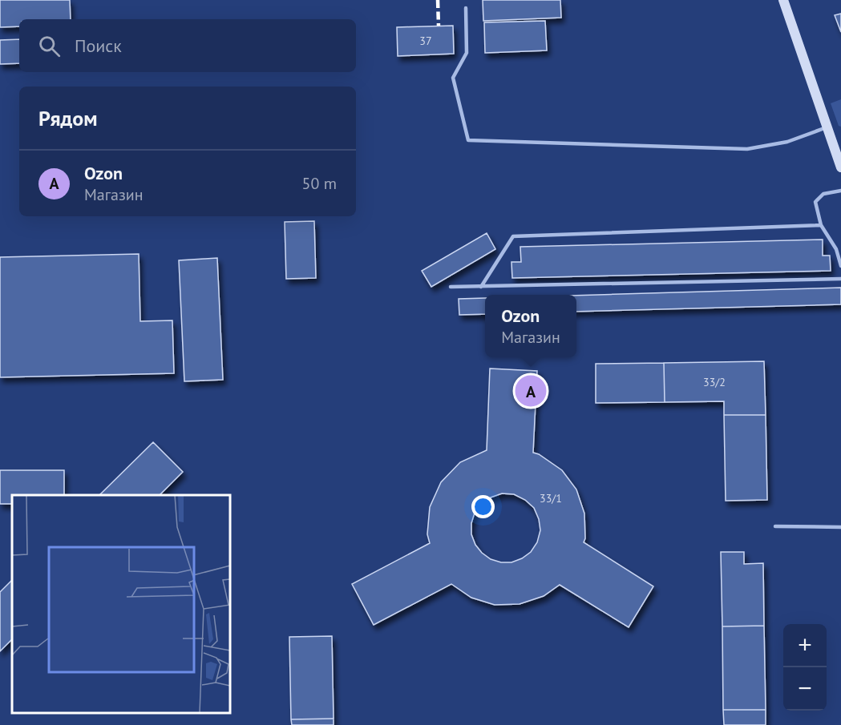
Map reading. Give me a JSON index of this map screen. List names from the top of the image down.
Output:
{
  "house_numbers": ["37", "33/2", "33/1"],
  "page": {
    "search": "Поиск",
    "heading": "Рядом",
    "list": [
      {
        "mark": "A",
        "name": "Ozon",
        "note": "Магазин",
        "value": "50 m"
      }
    ],
    "popup": ["Ozon", "Магазин"],
    "pins": "A",
    "map_buttons": ["+", "−"]
  }
}
